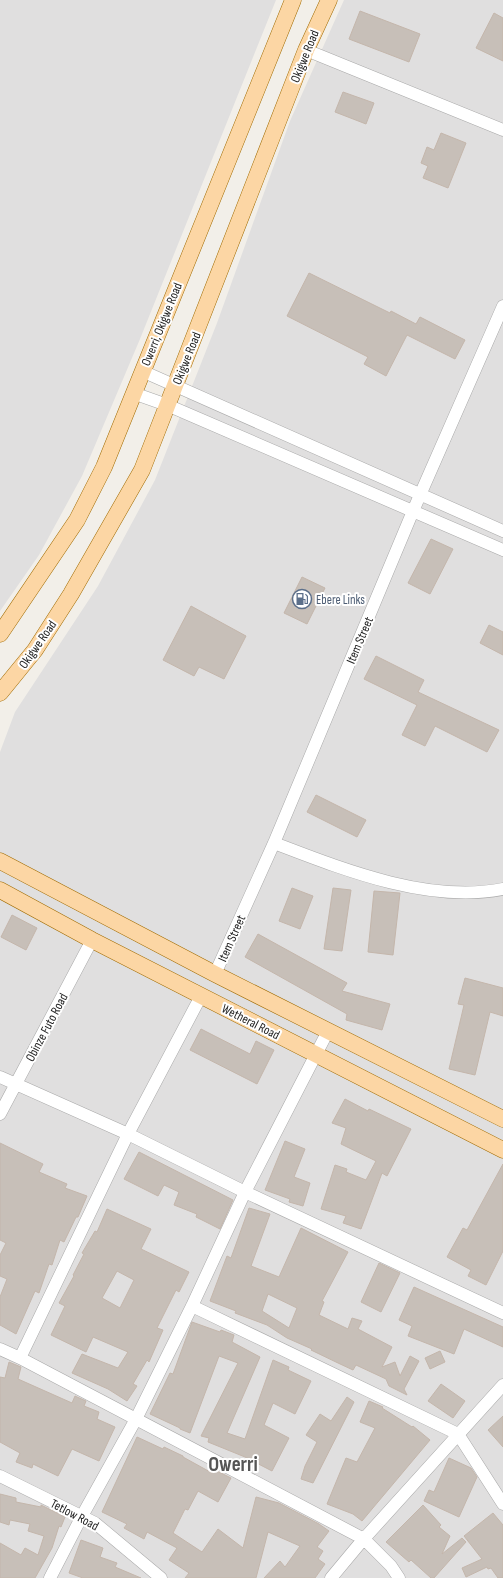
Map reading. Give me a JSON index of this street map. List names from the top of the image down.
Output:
{
  "streets": {
    "main road": ["Okigwe Road", "Owerri, Okigwe Road", "Wetheral Road"],
    "street": ["Item Street", "Obinze Futo Road", "Tetlow Road"]
  },
  "crossings": [
    ["Item Street", "Wetheral Road"],
    ["Wetheral Road", "Obinze Futo Road"]
  ],
  "districts": ["Owerri"],
  "places": {
    "fuel station": ["Ebere Links"]
  }
}
